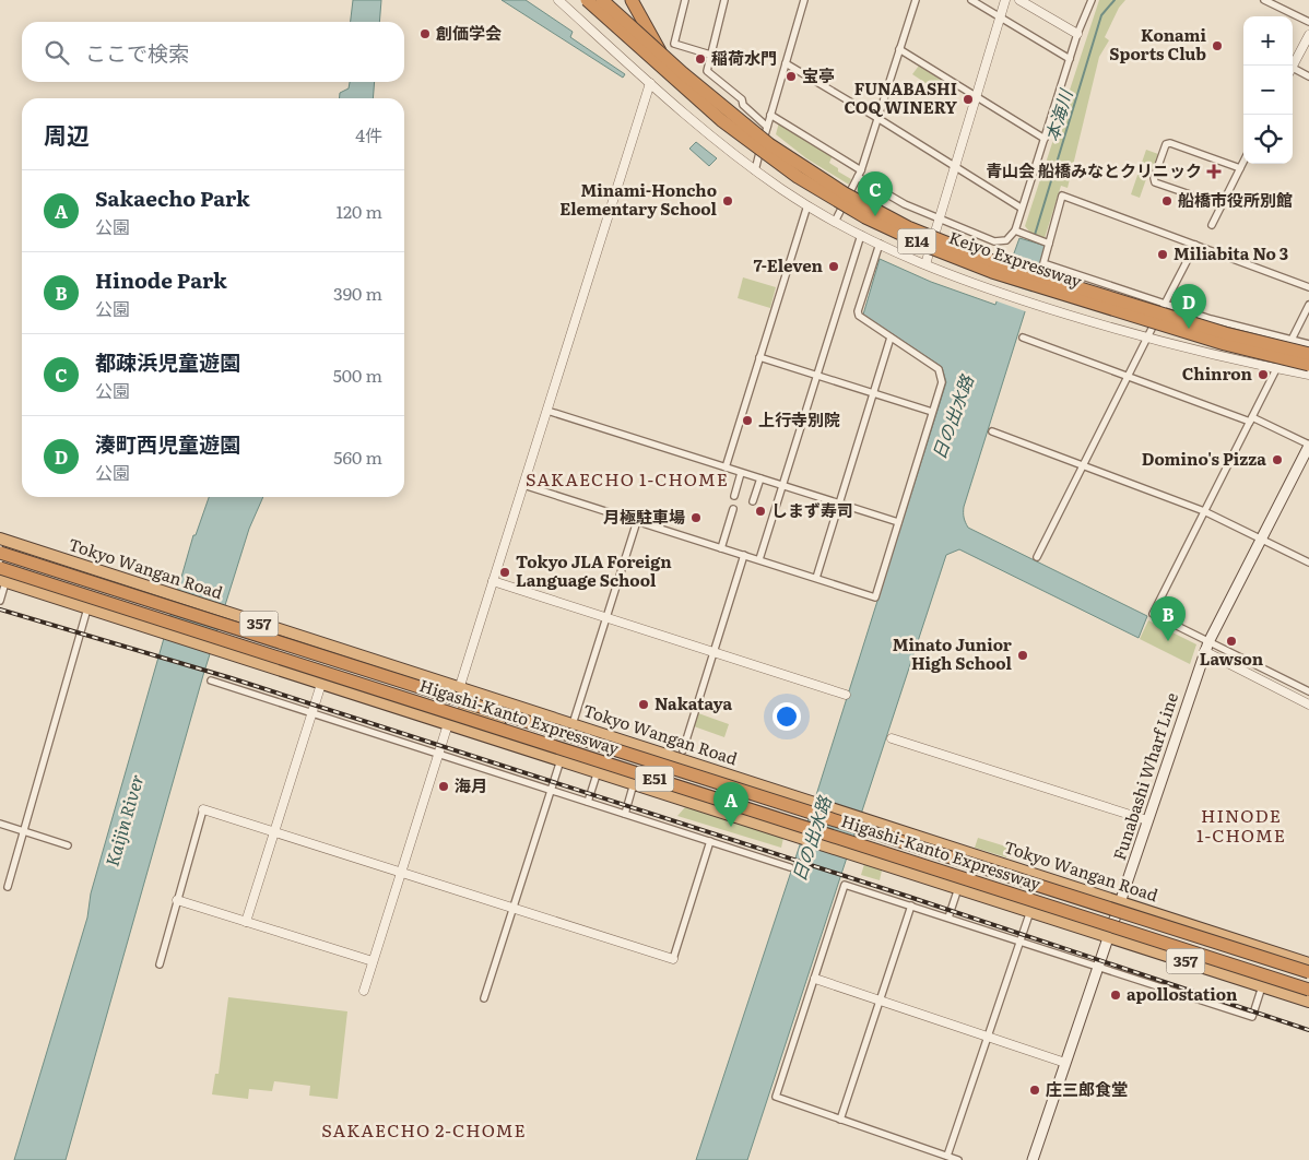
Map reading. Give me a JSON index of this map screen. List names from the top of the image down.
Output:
{
  "streets": {
    "highway": [
      "E14",
      "Keiyo Expressway",
      "Tokyo Wangan Road",
      "357",
      "Higashi-Kanto Expressway",
      "E51"
    ],
    "main road": ["Funabashi Wharf Line"]
  },
  "crossings": [
    ["Tokyo Wangan Road", "357"],
    ["Tokyo Wangan Road", "Funabashi Wharf Line"],
    ["357", "Funabashi Wharf Line"]
  ],
  "districts": ["SAKAECHO 1-CHOME", "HINODE 1-CHOME", "SAKAECHO 2-CHOME"],
  "water": ["本海川", "日の出水路", "Kaijin River"],
  "places": {
    "other": [
      "創価学会",
      "Konami Sports Club",
      "稲荷水門",
      "宝亭",
      "FUNABASHI COQ WINERY",
      "Minami-Honcho Elementary School",
      "船橋市役所別館",
      "Miliabita No 3",
      "7-Eleven",
      "Chinron",
      "上行寺別院",
      "Domino's Pizza",
      "しまず寿司",
      "月極駐車場",
      "Tokyo JLA Foreign Language School",
      "Lawson",
      "Minato Junior High School",
      "Nakataya",
      "海月",
      "apollostation",
      "庄三郎食堂"
    ],
    "health": ["青山会 船橋みなとクリニック"]
  },
  "page": {
    "map_buttons": ["+", "−"],
    "search": "ここで検索",
    "heading": ["周辺", "4件"],
    "list": [
      {
        "mark": "A",
        "name": "Sakaecho Park",
        "note": "公園",
        "value": "120 m"
      },
      {
        "mark": "B",
        "name": "Hinode Park",
        "note": "公園",
        "value": "390 m"
      },
      {
        "mark": "C",
        "name": "都疎浜児童遊園",
        "note": "公園",
        "value": "500 m"
      },
      {
        "mark": "D",
        "name": "湊町西児童遊園",
        "note": "公園",
        "value": "560 m"
      }
    ],
    "pins": [
      "C",
      "D",
      "B",
      "A"
    ]
  }
}
